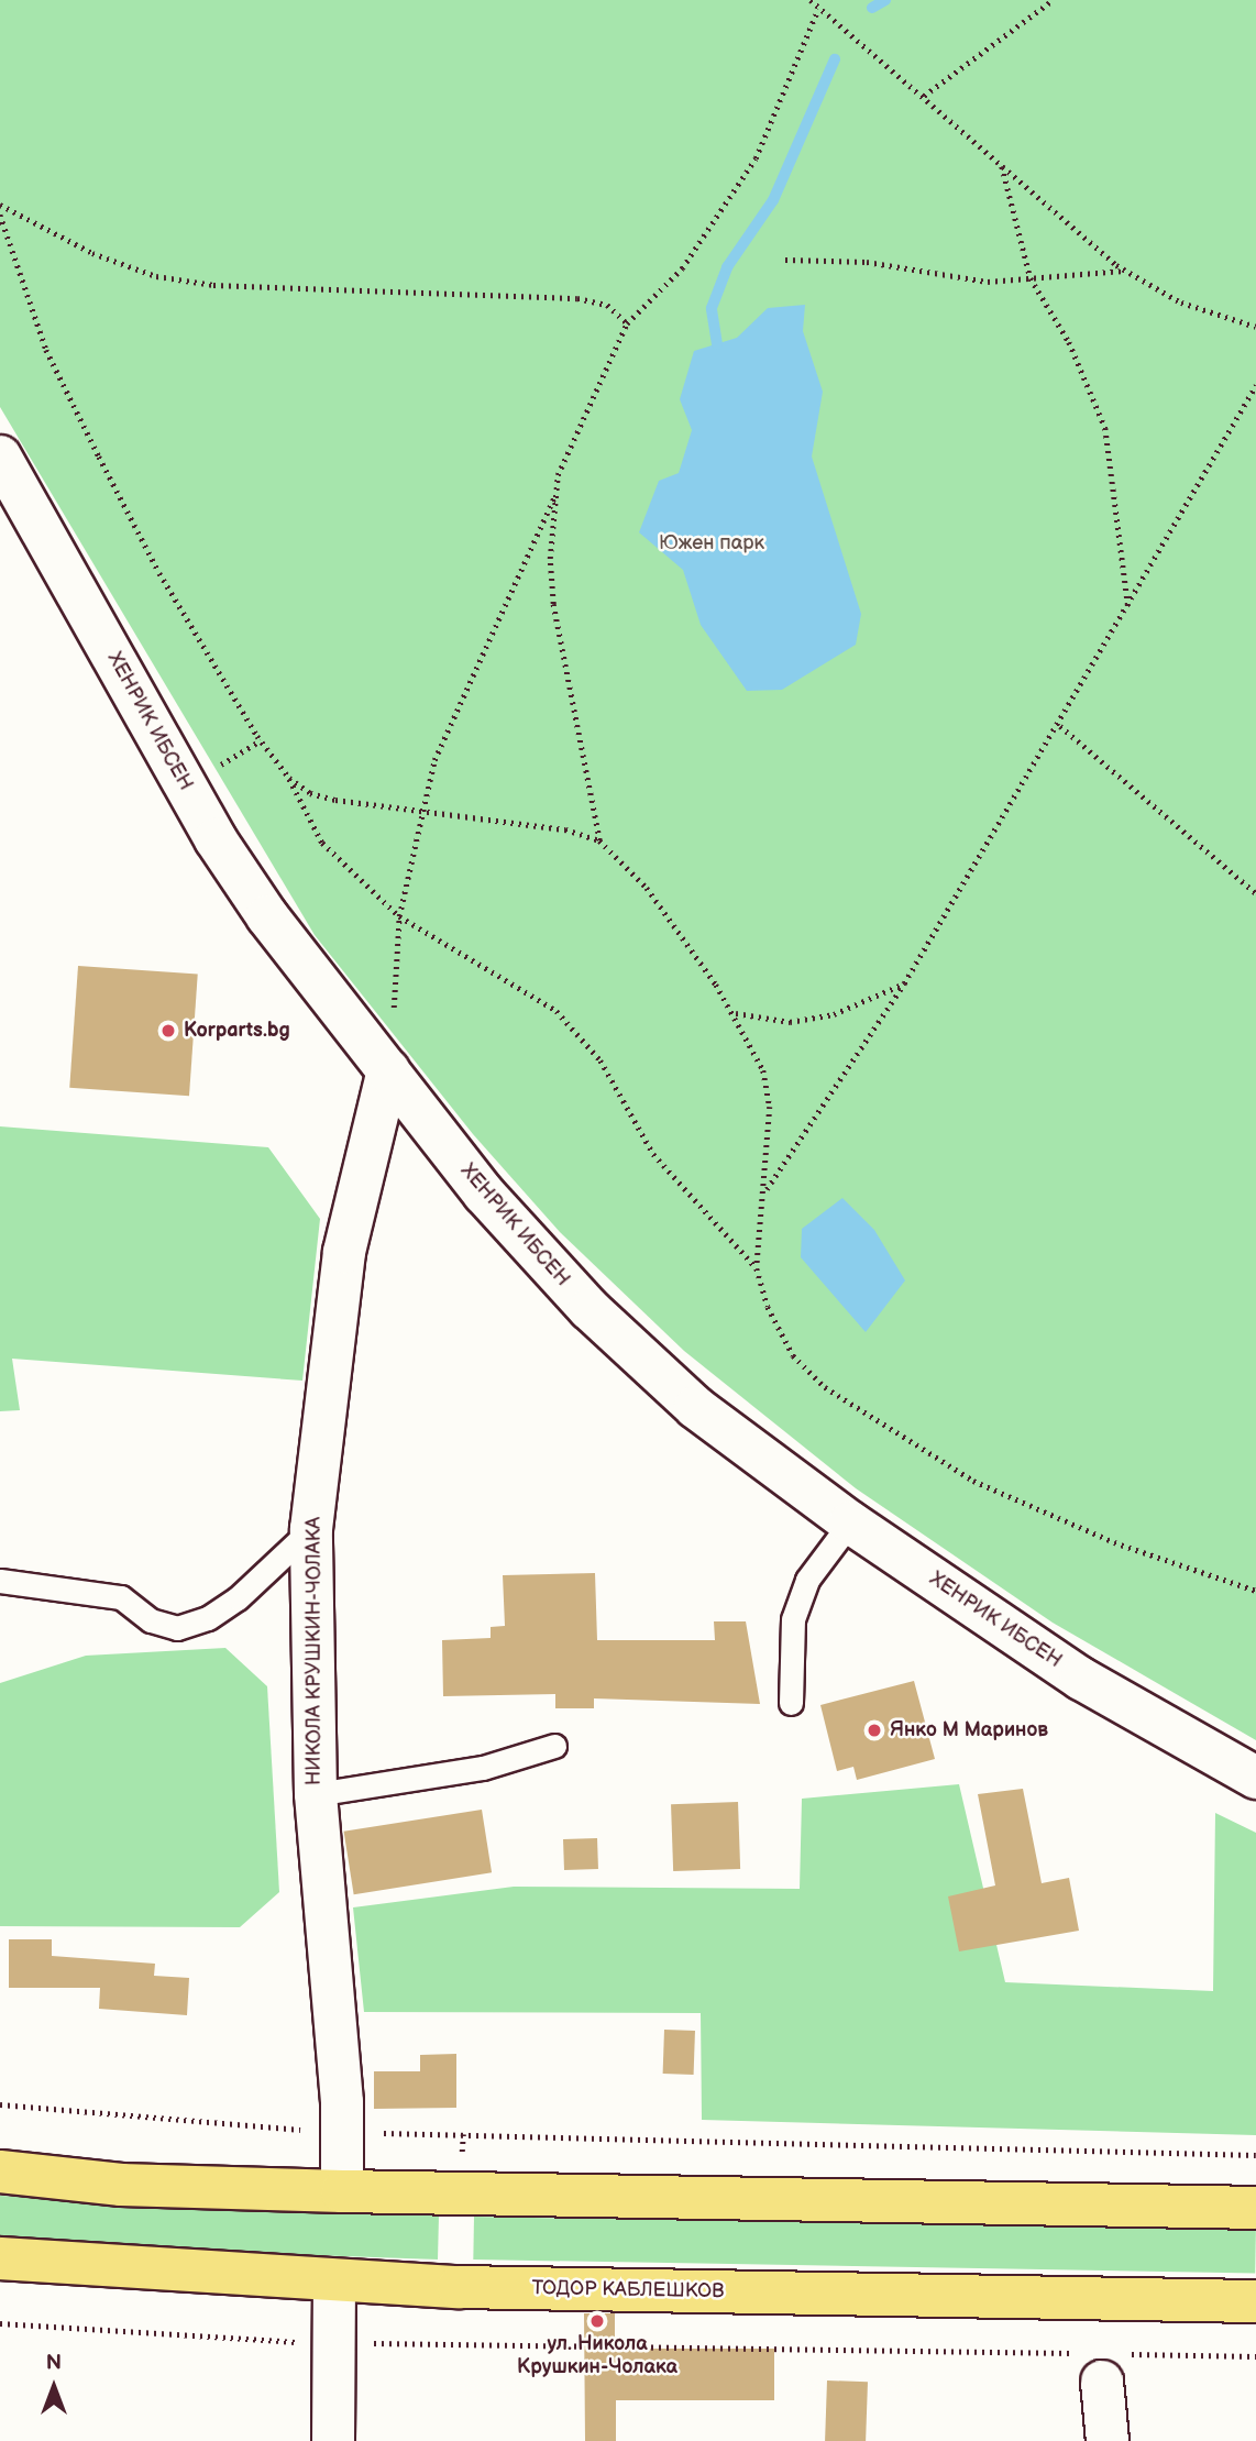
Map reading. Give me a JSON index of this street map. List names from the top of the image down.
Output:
{
  "streets": {
    "main road": ["ХЕНРИК ИБСЕН", "НИКОЛА КРУШКИН-ЧОЛАКА", "ТОДОР КАБЛЕШКОВ"]
  },
  "crossings": [
    ["ХЕНРИК ИБСЕН", "НИКОЛА КРУШКИН-ЧОЛАКА"]
  ],
  "parks": ["Южен парк"],
  "places": ["Korparts.bg", "Янко М Маринов", "ул. Никола Крушкин-Чолака"],
  "north": "top"
}
